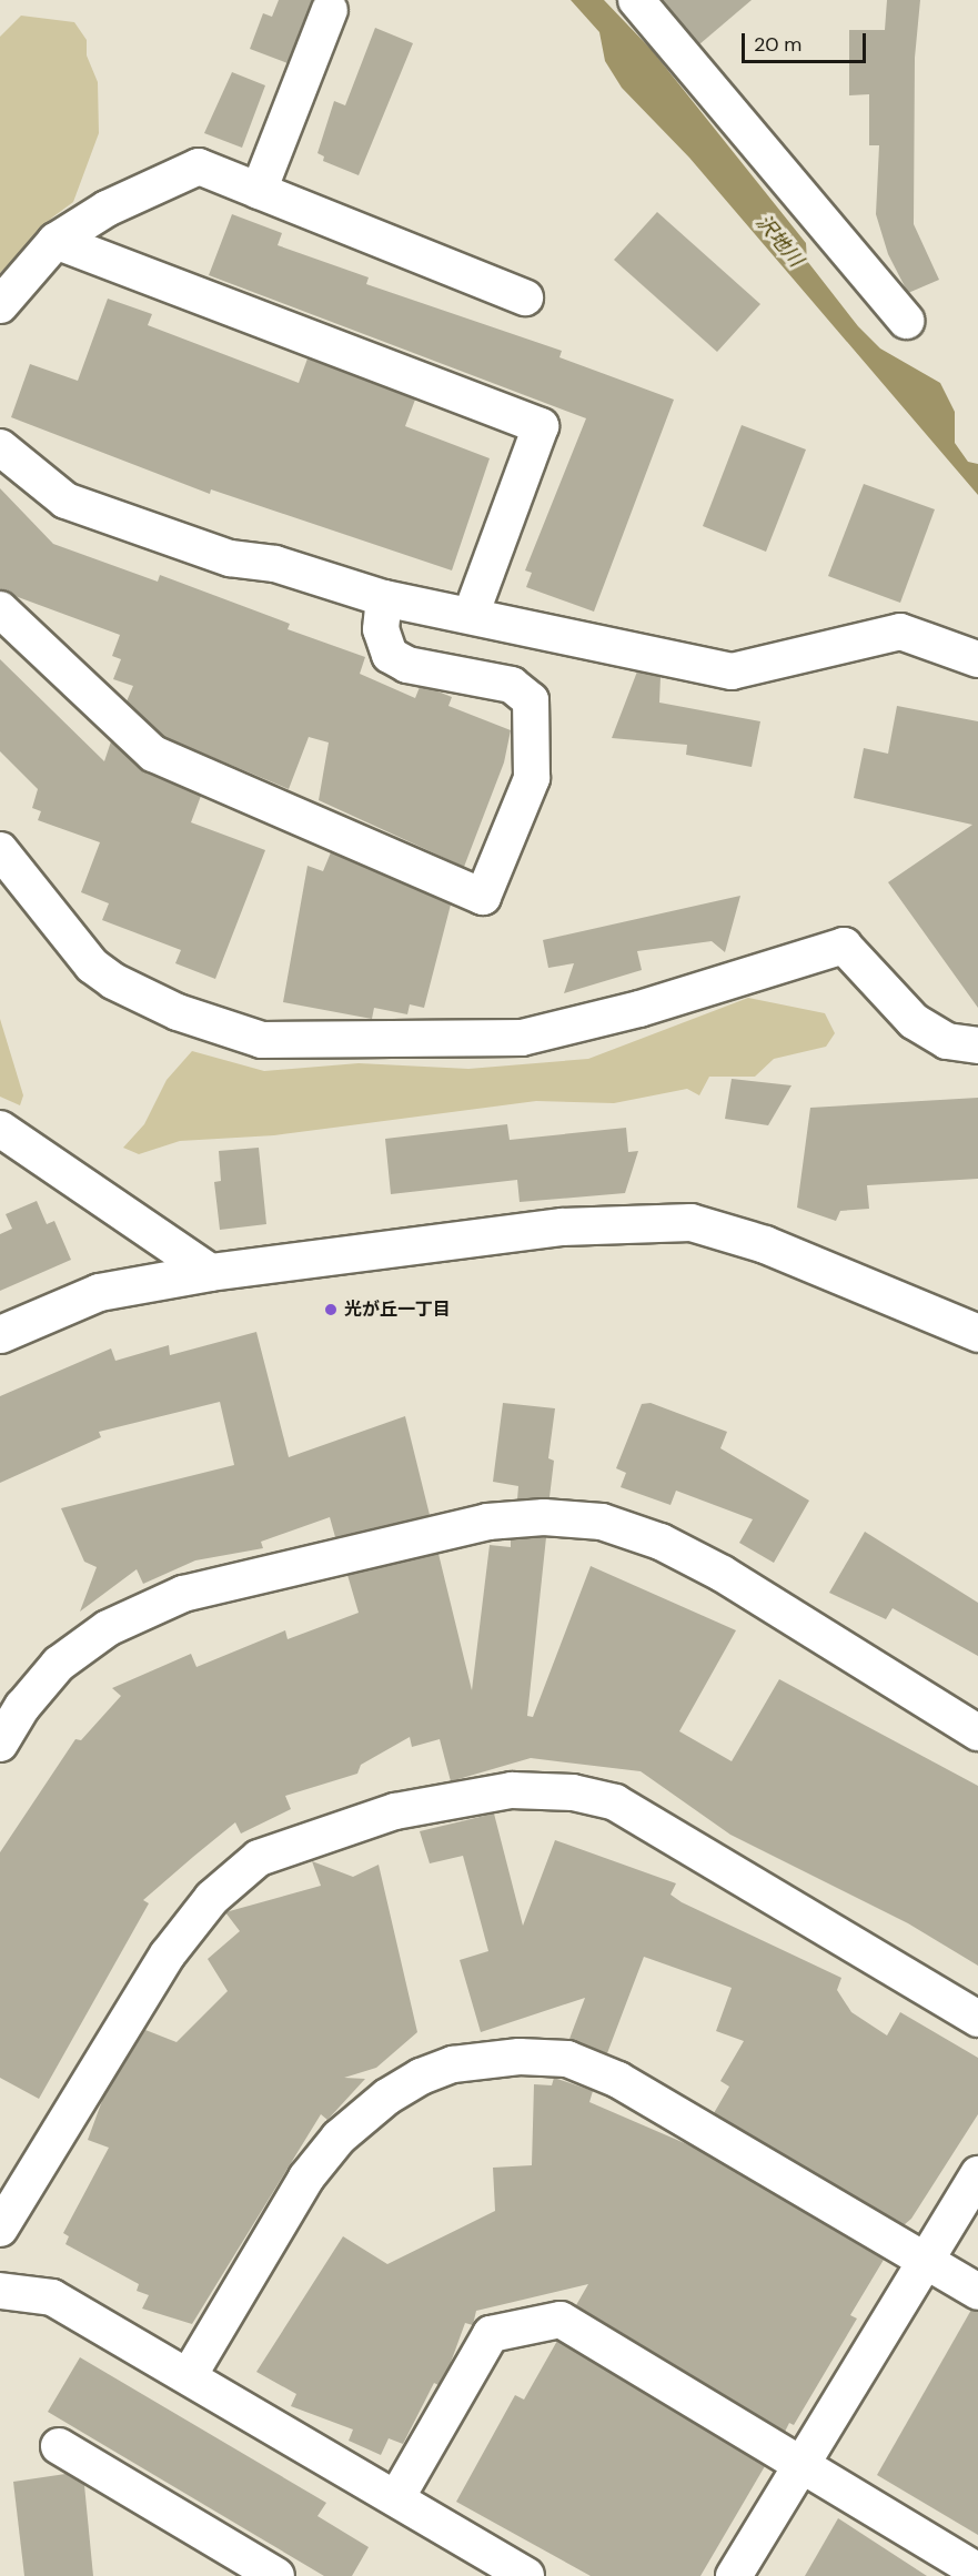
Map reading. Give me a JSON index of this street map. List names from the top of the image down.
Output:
{
  "water": ["沢地川"],
  "places": ["光が丘一丁目"],
  "scale_bar": "20 m"
}
